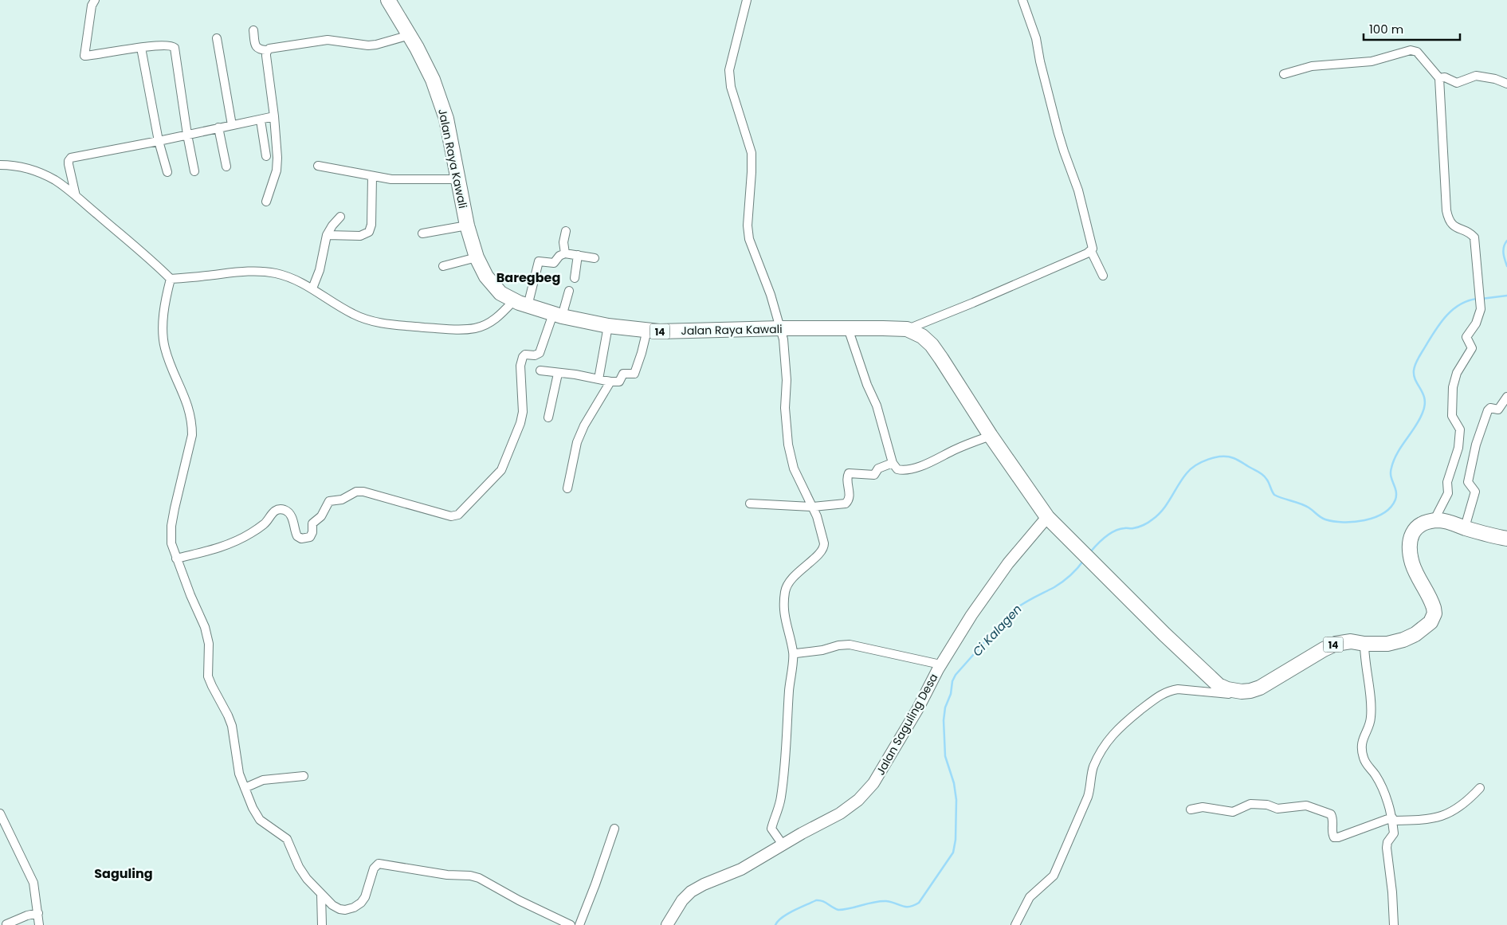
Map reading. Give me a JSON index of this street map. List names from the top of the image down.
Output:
{
  "streets": {
    "highway": ["Jalan Raya Kawali", "14"],
    "street": ["Jalan Saguling Desa"]
  },
  "crossings": [
    ["Jalan Raya Kawali", "14"],
    ["Jalan Raya Kawali", "Jalan Saguling Desa"],
    ["14", "Jalan Saguling Desa"]
  ],
  "districts": ["Baregbeg", "Saguling"],
  "water": ["Ci Kalagen"],
  "scale_bar": "100 m"
}
